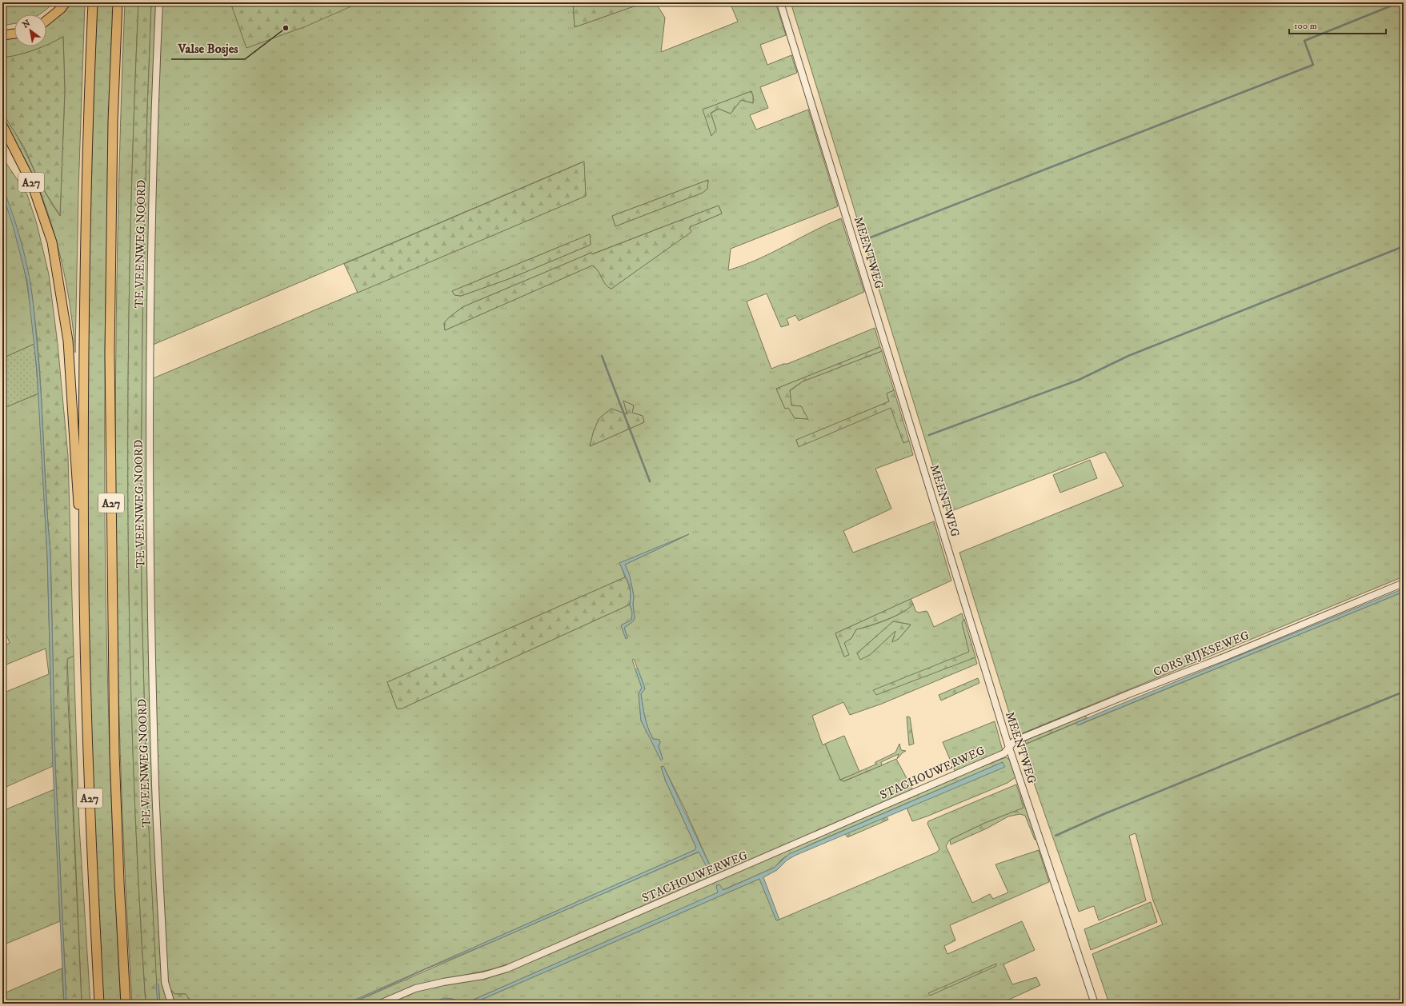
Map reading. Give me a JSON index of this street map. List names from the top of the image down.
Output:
{
  "streets": {
    "highway": ["A27"],
    "street": [
      "TE VEENWEG NOORD",
      "MEENTWEG",
      "CORS RIJKSEWEG",
      "STACHOUWERWEG"
    ]
  },
  "crossings": [
    ["MEENTWEG", "CORS RIJKSEWEG"],
    ["MEENTWEG", "STACHOUWERWEG"],
    ["CORS RIJKSEWEG", "STACHOUWERWEG"]
  ],
  "places": ["Valse Bosjes"],
  "scale_bar": "100 m",
  "north": "top left"
}
